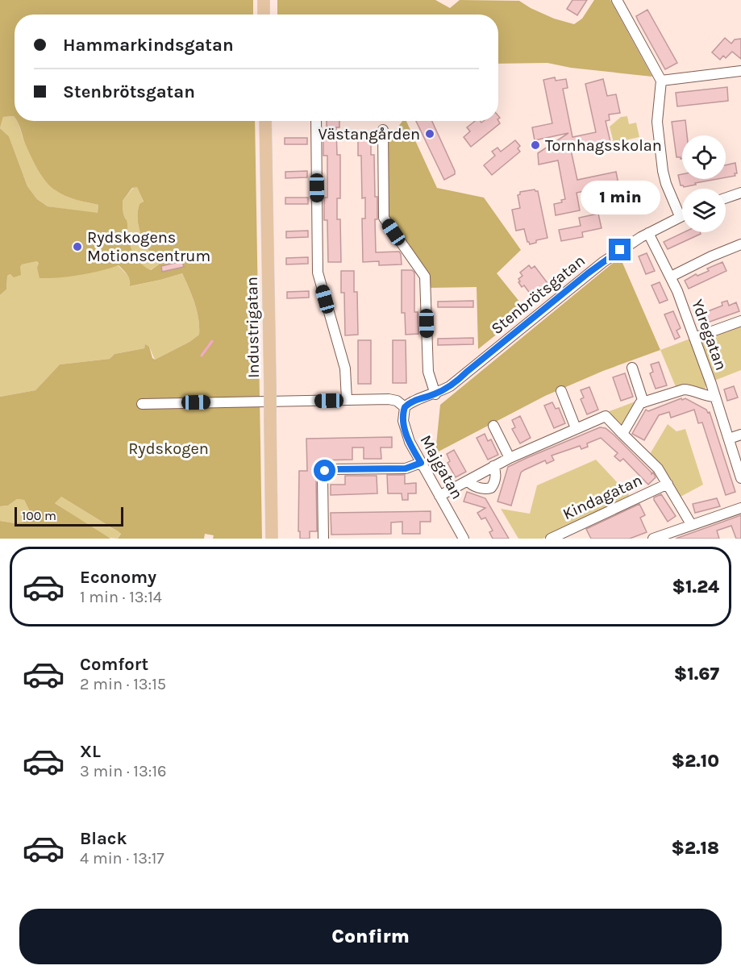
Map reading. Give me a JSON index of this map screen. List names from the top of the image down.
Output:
{
  "streets": {
    "main road": ["Industrigatan"],
    "street": [
      "Stenbrötsgatan",
      "Ydregatan",
      "Majgatan",
      "Kindagatan"
    ]
  },
  "crossings": [
    ["Stenbrötsgatan", "Ydregatan"],
    ["Stenbrötsgatan", "Majgatan"]
  ],
  "parks": ["Rydskogen"],
  "places": ["Västangården", "Tornhagsskolan", "Rydskogens Motionscentrum"],
  "scale_bar": "100 m",
  "page": {
    "banner": ["Hammarkindsgatan", "Stenbrötsgatan"],
    "bubble": "1 min",
    "scale": "100 m",
    "list": [
      {
        "name": "Economy",
        "note": "1 min · 13:14",
        "value": "$1.24"
      },
      {
        "name": "Comfort",
        "note": "2 min · 13:15",
        "value": "$1.67"
      },
      {
        "name": "XL",
        "note": "3 min · 13:16",
        "value": "$2.10"
      },
      {
        "name": "Black",
        "note": "4 min · 13:17",
        "value": "$2.18"
      }
    ],
    "buttons": "Confirm"
  }
}
